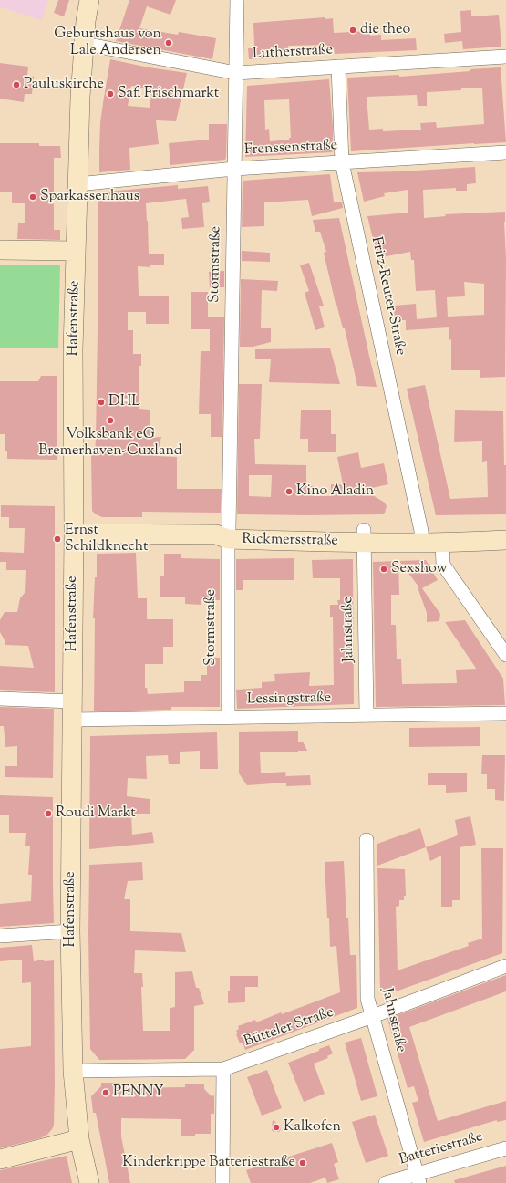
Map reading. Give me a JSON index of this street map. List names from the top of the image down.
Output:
{
  "streets": {
    "main road": ["Hafenstraße", "Rickmersstraße"],
    "street": [
      "Lutherstraße",
      "Frenssenstraße",
      "Stormstraße",
      "Fritz-Reuter-Straße",
      "Jahnstraße",
      "Lessingstraße",
      "Bütteler Straße",
      "Batteriestraße"
    ]
  },
  "crossings": [
    ["Lutherstraße", "Stormstraße"],
    ["Lutherstraße", "Fritz-Reuter-Straße"],
    ["Lutherstraße", "Hafenstraße"],
    ["Frenssenstraße", "Stormstraße"],
    ["Frenssenstraße", "Fritz-Reuter-Straße"],
    ["Frenssenstraße", "Hafenstraße"],
    ["Stormstraße", "Rickmersstraße"],
    ["Stormstraße", "Lessingstraße"],
    ["Fritz-Reuter-Straße", "Rickmersstraße"],
    ["Hafenstraße", "Rickmersstraße"],
    ["Hafenstraße", "Lessingstraße"],
    ["Hafenstraße", "Bütteler Straße"],
    ["Rickmersstraße", "Jahnstraße"],
    ["Jahnstraße", "Lessingstraße"],
    ["Jahnstraße", "Bütteler Straße"],
    ["Jahnstraße", "Batteriestraße"]
  ],
  "places": [
    "die theo",
    "Geburtshaus von Lale Andersen",
    "Pauluskirche",
    "Safi Frischmarkt",
    "Sparkassenhaus",
    "DHL",
    "Volksbank eG Bremerhaven-Cuxland",
    "Kino Aladin",
    "Ernst Schildknecht",
    "Sexshow",
    "Roudi Markt",
    "PENNY",
    "Kalkofen",
    "Kinderkrippe Batteriestraße"
  ]
}
